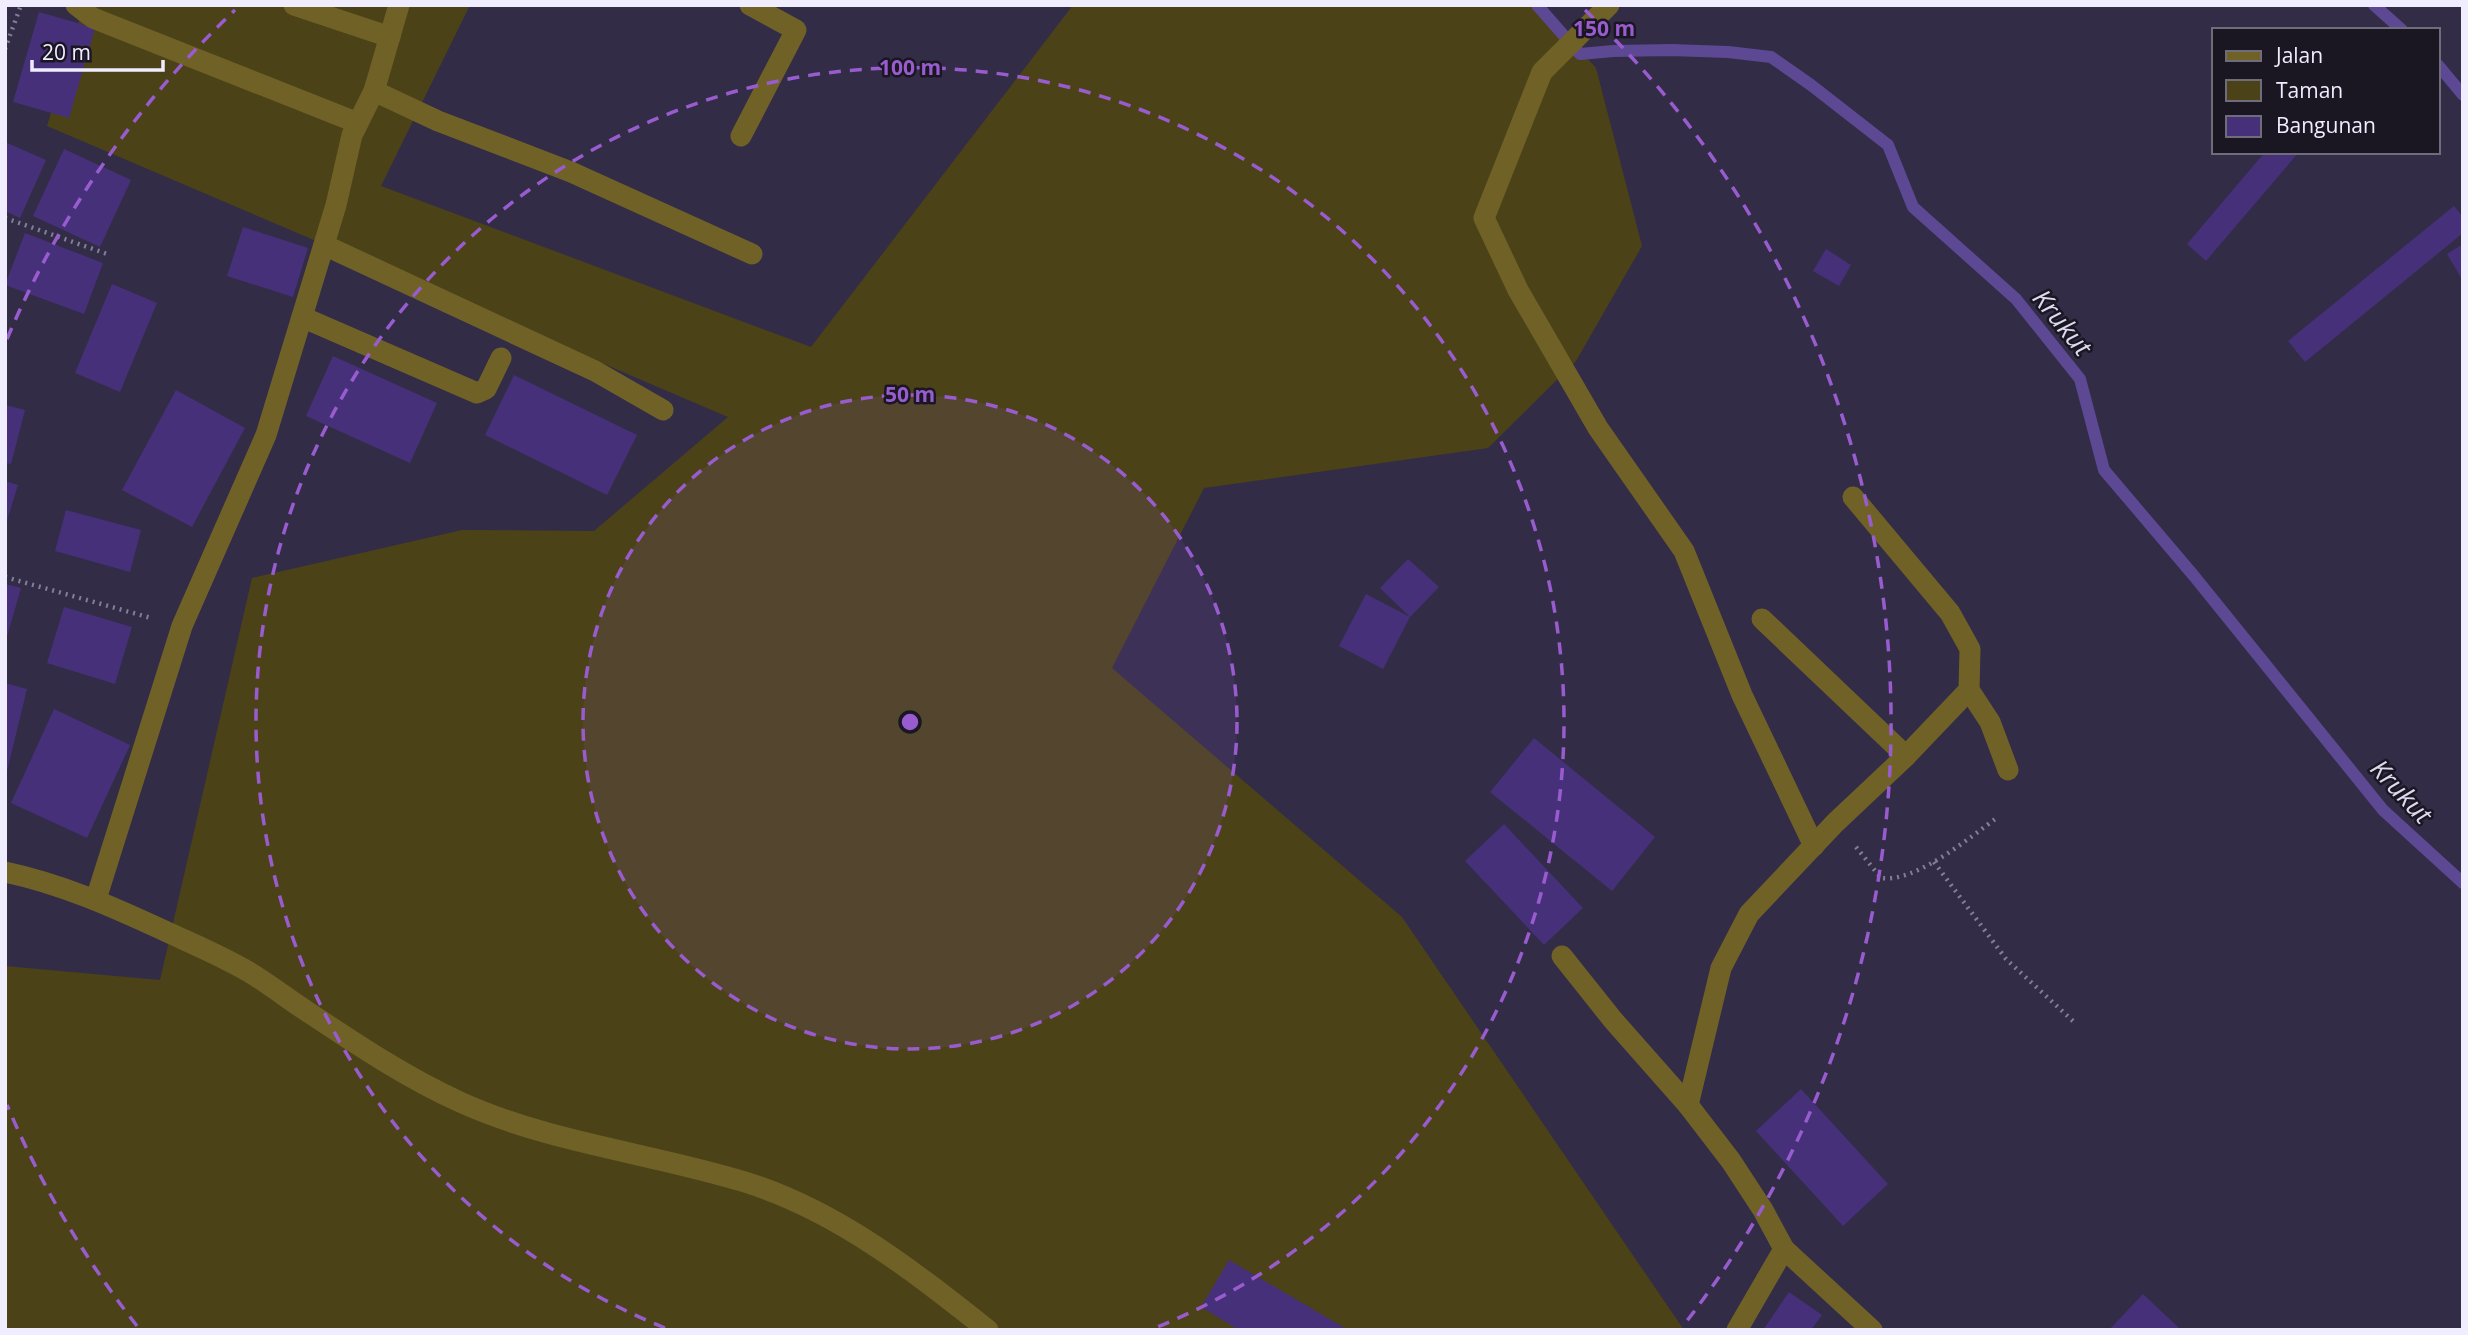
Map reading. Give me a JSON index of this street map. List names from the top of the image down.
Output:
{
  "water": ["Krukut"],
  "legend": ["Jalan", "Taman", "Bangunan"],
  "scale_bar": "20 m",
  "rings": ["150 m", "100 m", "50 m"]
}
